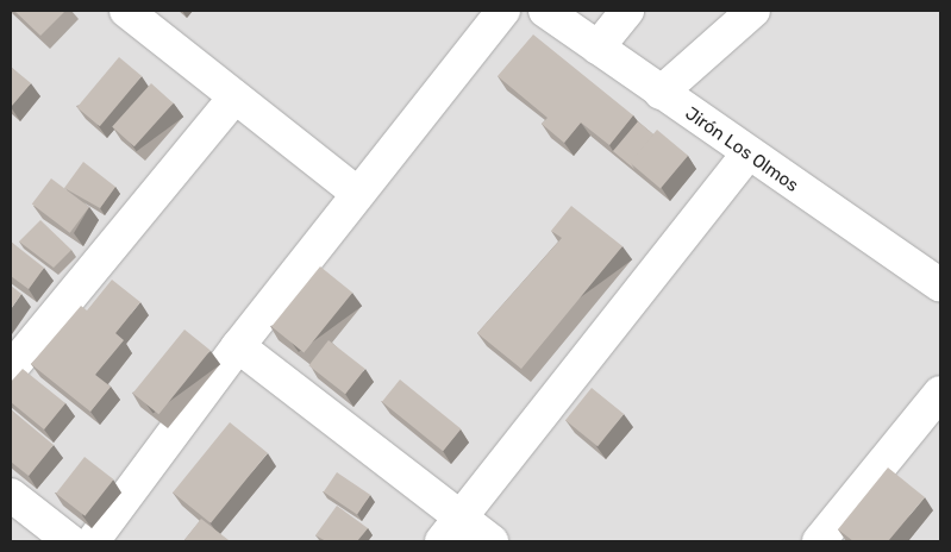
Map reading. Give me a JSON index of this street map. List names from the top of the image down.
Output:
{
  "streets": {
    "street": ["Jirón Los Olmos"]
  }
}
